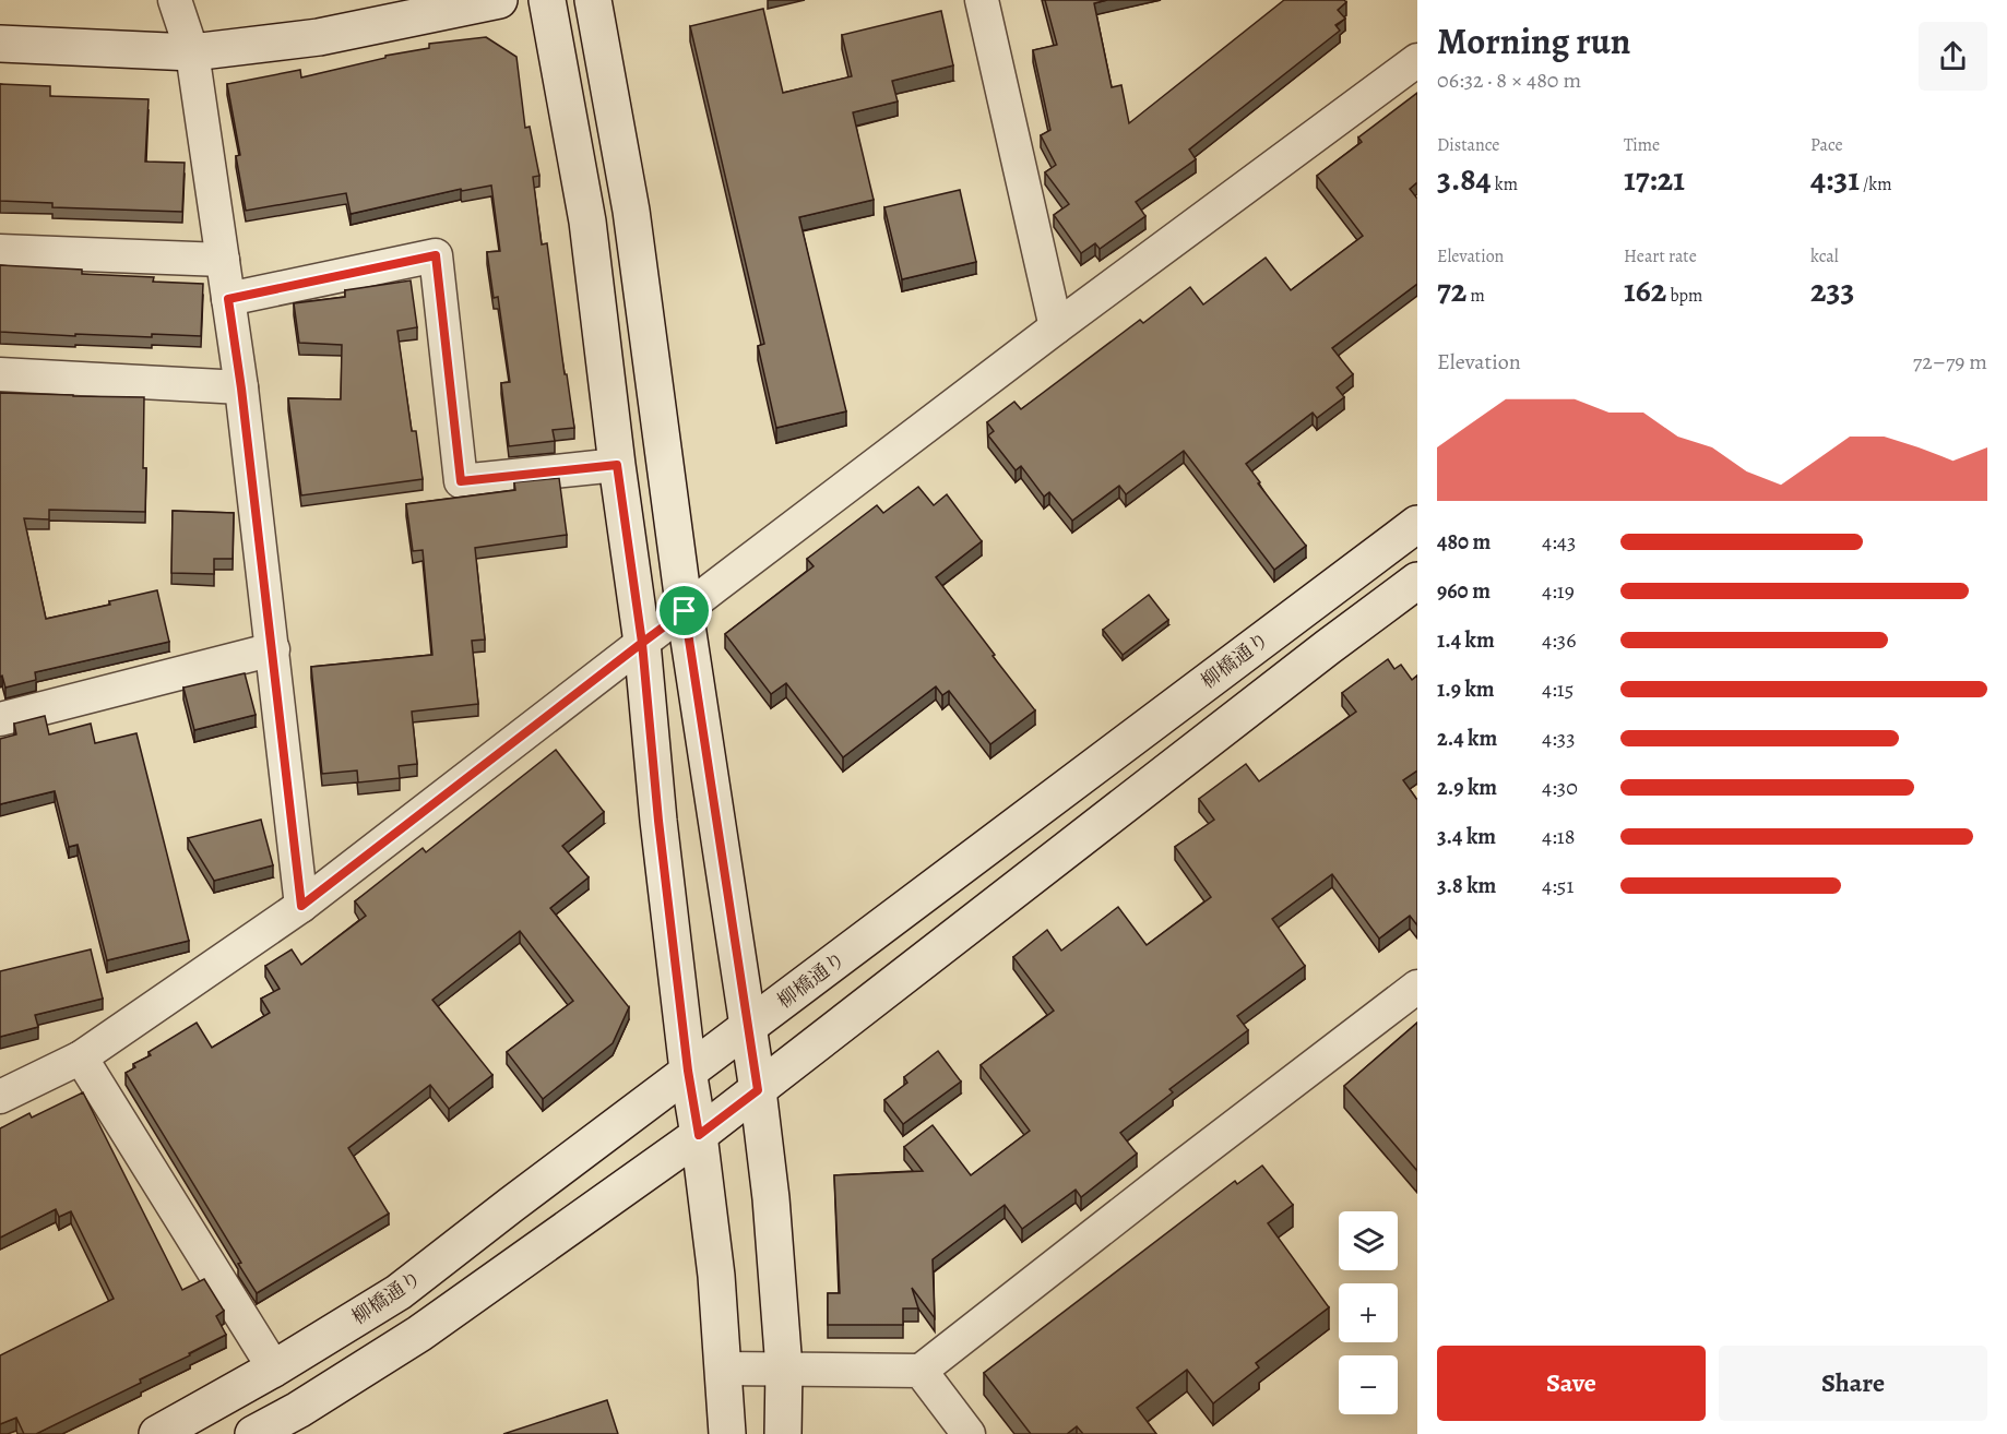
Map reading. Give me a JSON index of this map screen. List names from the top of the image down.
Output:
{
  "streets": {
    "street": ["柳橋通り"]
  },
  "page": {
    "heading": ["Morning run", "06:32 · 8 × 480 m"],
    "stats": [
      ["Distance", "3.84 km"],
      ["Time", "17:21"],
      ["Pace", "4:31 /km"],
      ["Elevation", "72 m"],
      ["Heart rate", "162 bpm"],
      ["kcal", "233"]
    ],
    "chart": ["Elevation", "72–79 m"],
    "list": [
      {
        "name": "480 m",
        "note": "4:43"
      },
      {
        "name": "960 m",
        "note": "4:19"
      },
      {
        "name": "1.4 km",
        "note": "4:36"
      },
      {
        "name": "1.9 km",
        "note": "4:15"
      },
      {
        "name": "2.4 km",
        "note": "4:33"
      },
      {
        "name": "2.9 km",
        "note": "4:30"
      },
      {
        "name": "3.4 km",
        "note": "4:18"
      },
      {
        "name": "3.8 km",
        "note": "4:51"
      }
    ],
    "map_buttons": ["+", "−"],
    "buttons": ["Save", "Share"]
  }
}
